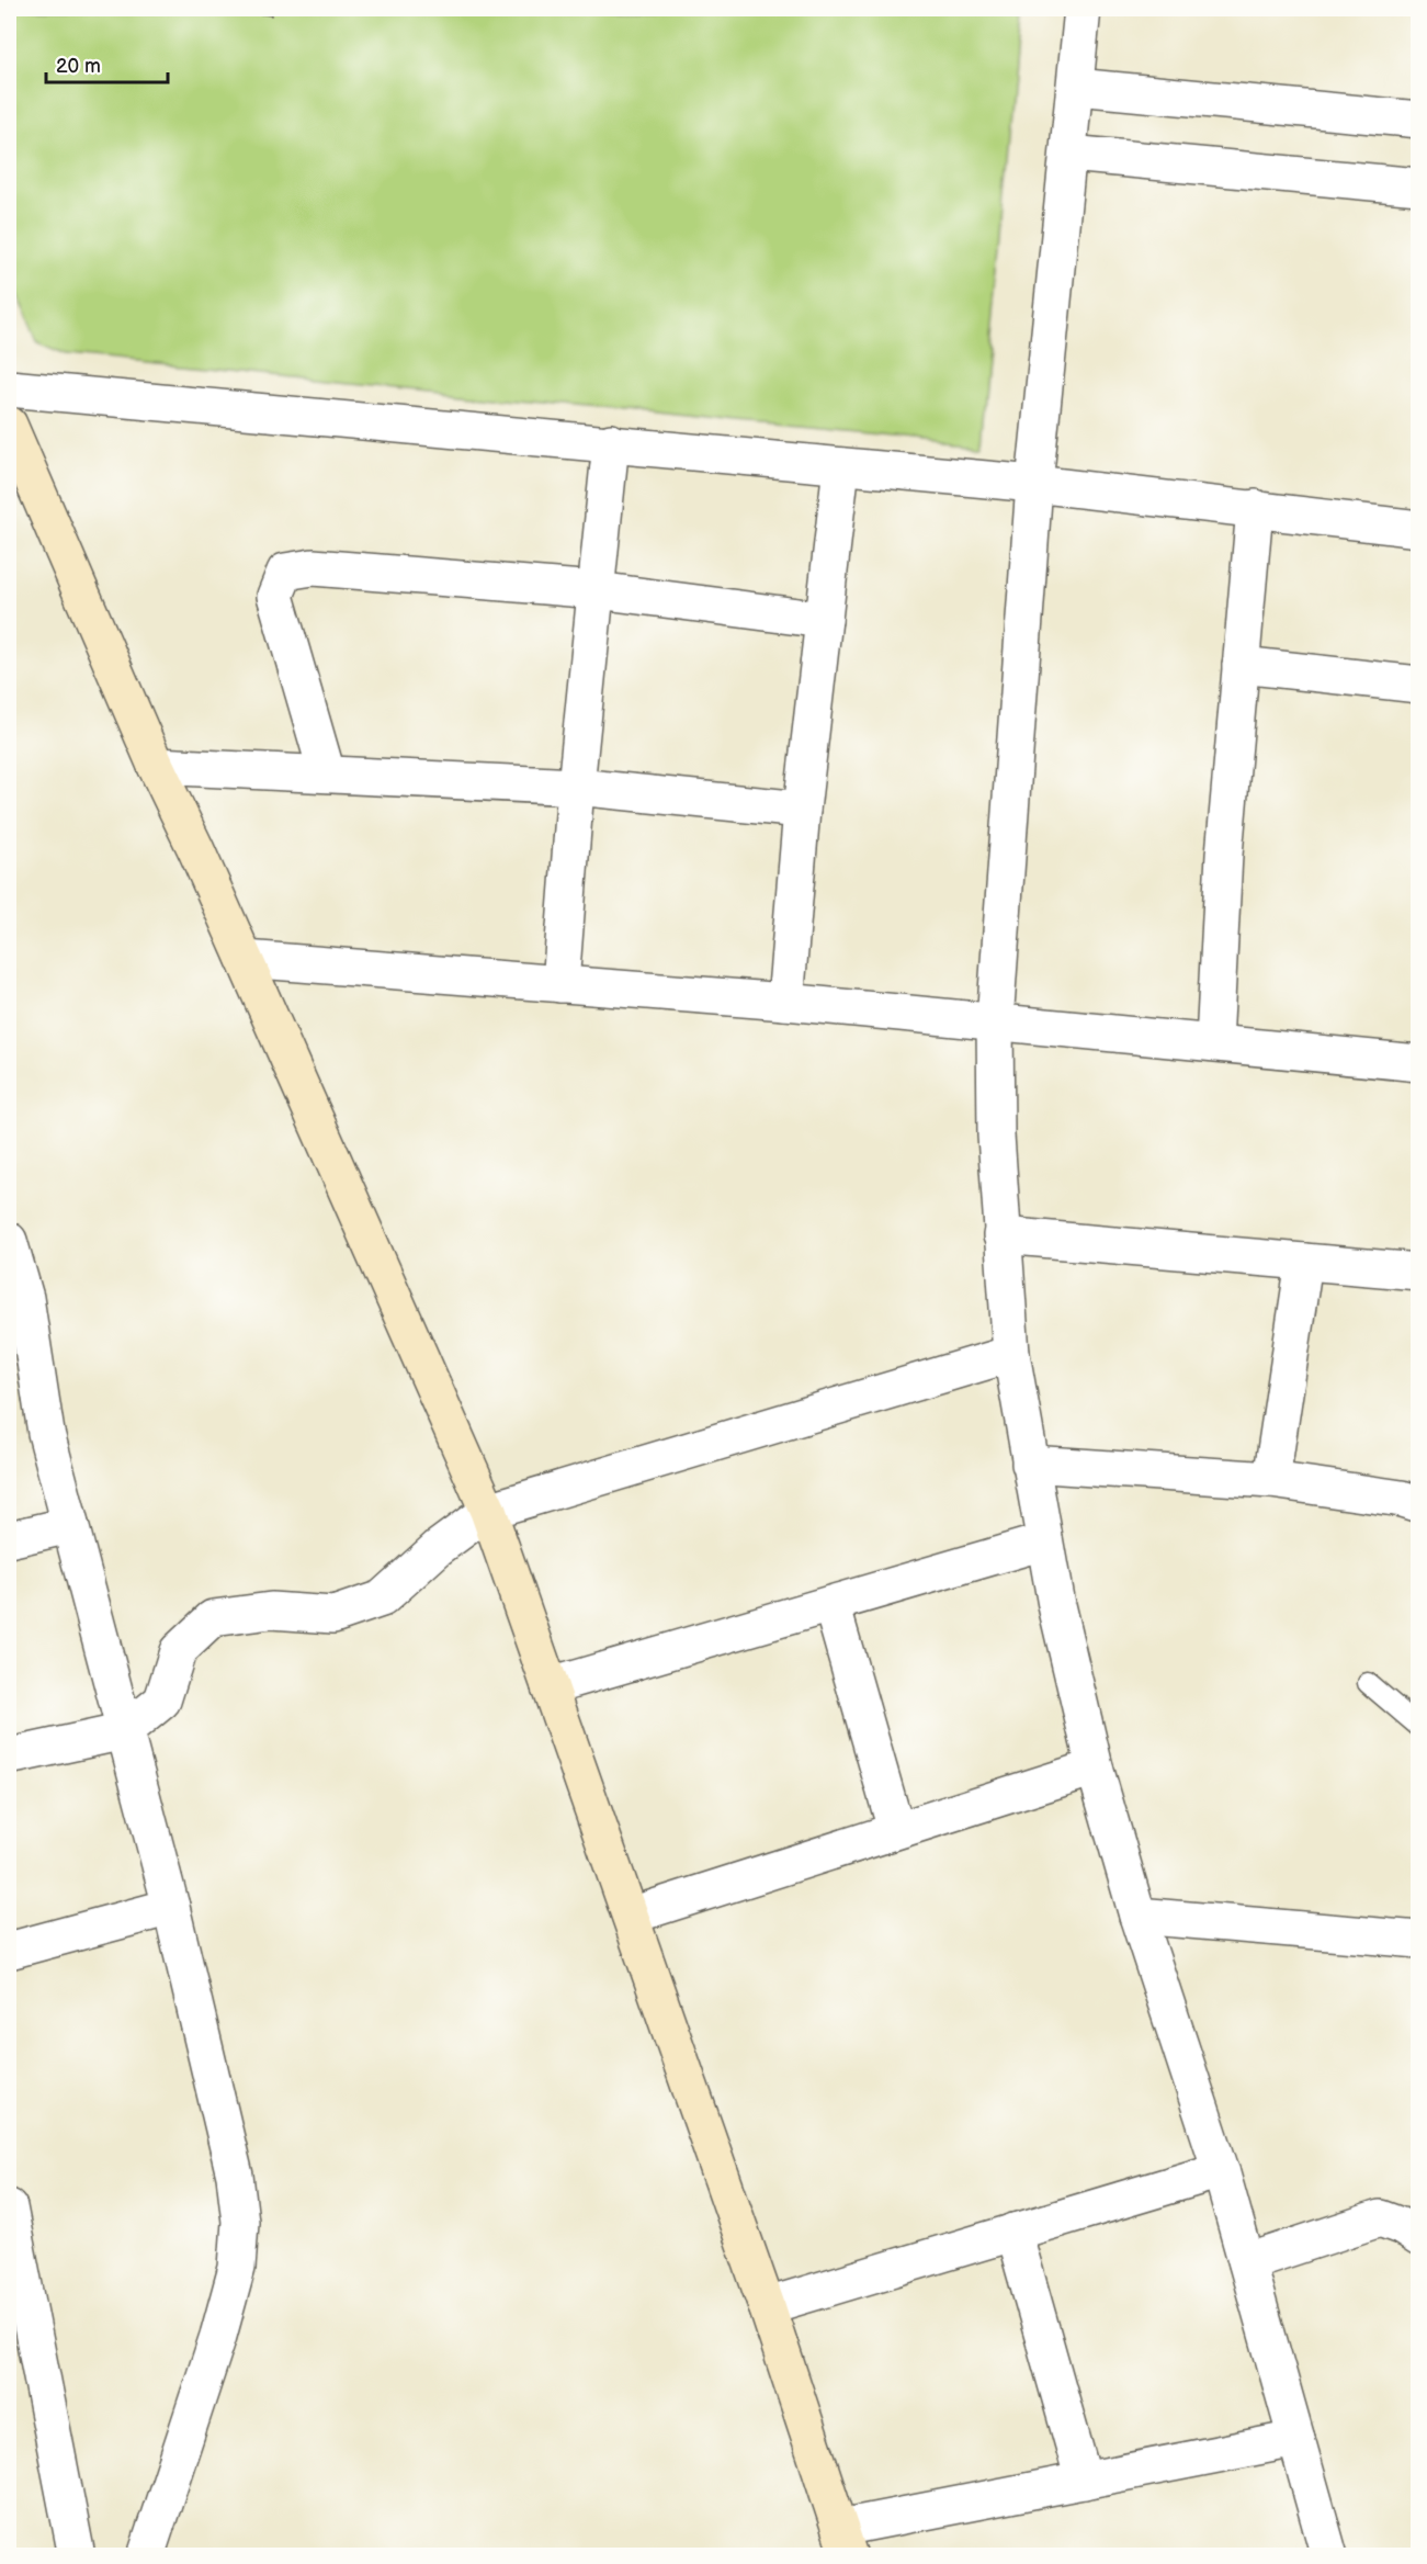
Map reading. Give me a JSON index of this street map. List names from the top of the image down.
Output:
{
  "scale_bar": "20 m"
}
